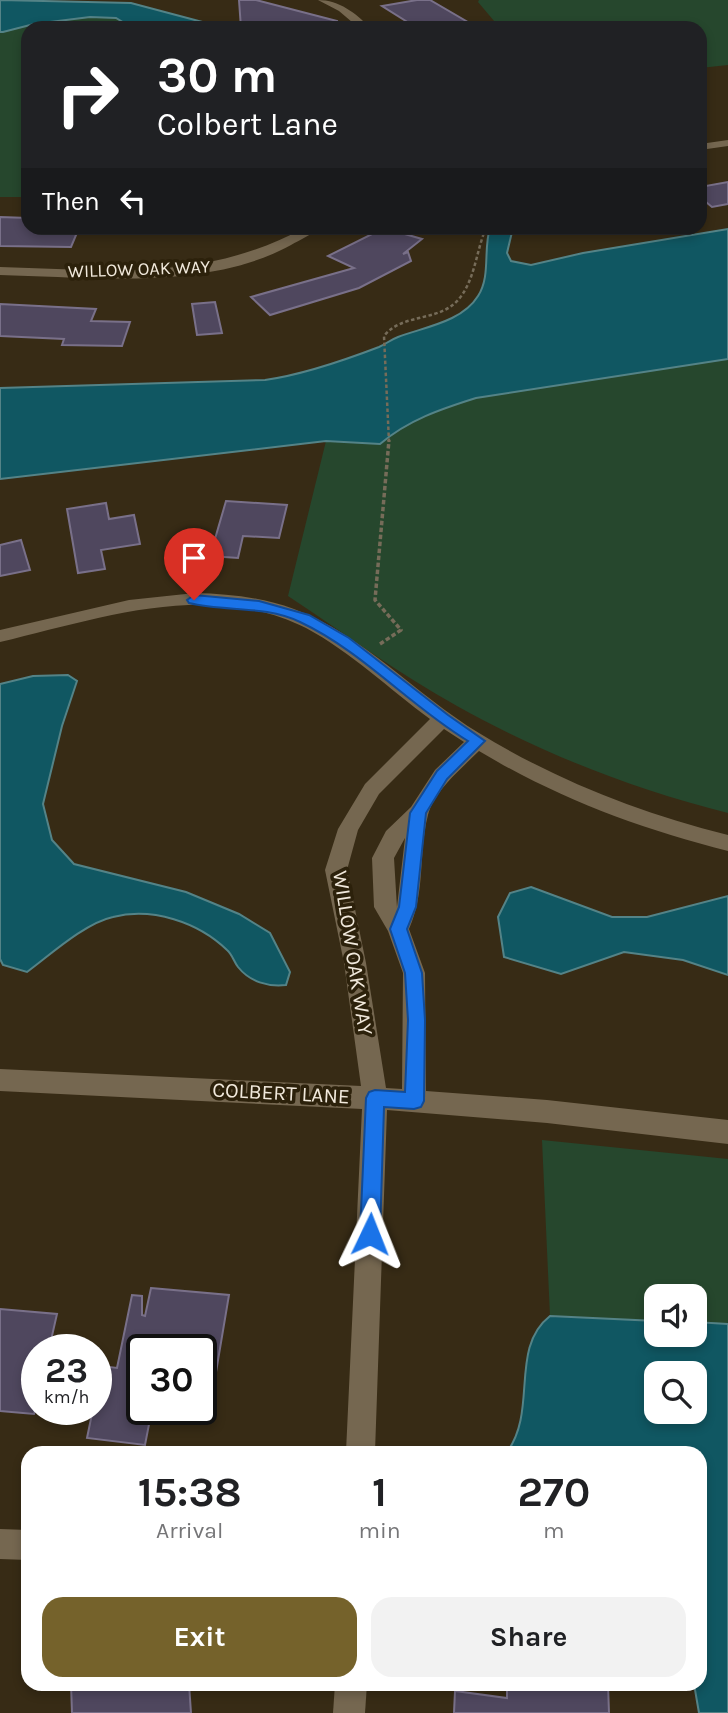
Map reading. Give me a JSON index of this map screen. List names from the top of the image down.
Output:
{
  "streets": {
    "street": ["WILLOW OAK WAY", "COLBERT LANE"]
  },
  "crossings": [
    ["WILLOW OAK WAY", "COLBERT LANE"]
  ],
  "page": {
    "turn": ["30 m", "Colbert Lane"],
    "then": "Then",
    "speed": "23 km/h",
    "limit": "30",
    "eta": [
      "15:38",
      "Arrival",
      "1",
      "min",
      "270",
      "m"
    ],
    "buttons": ["Exit", "Share"]
  }
}
